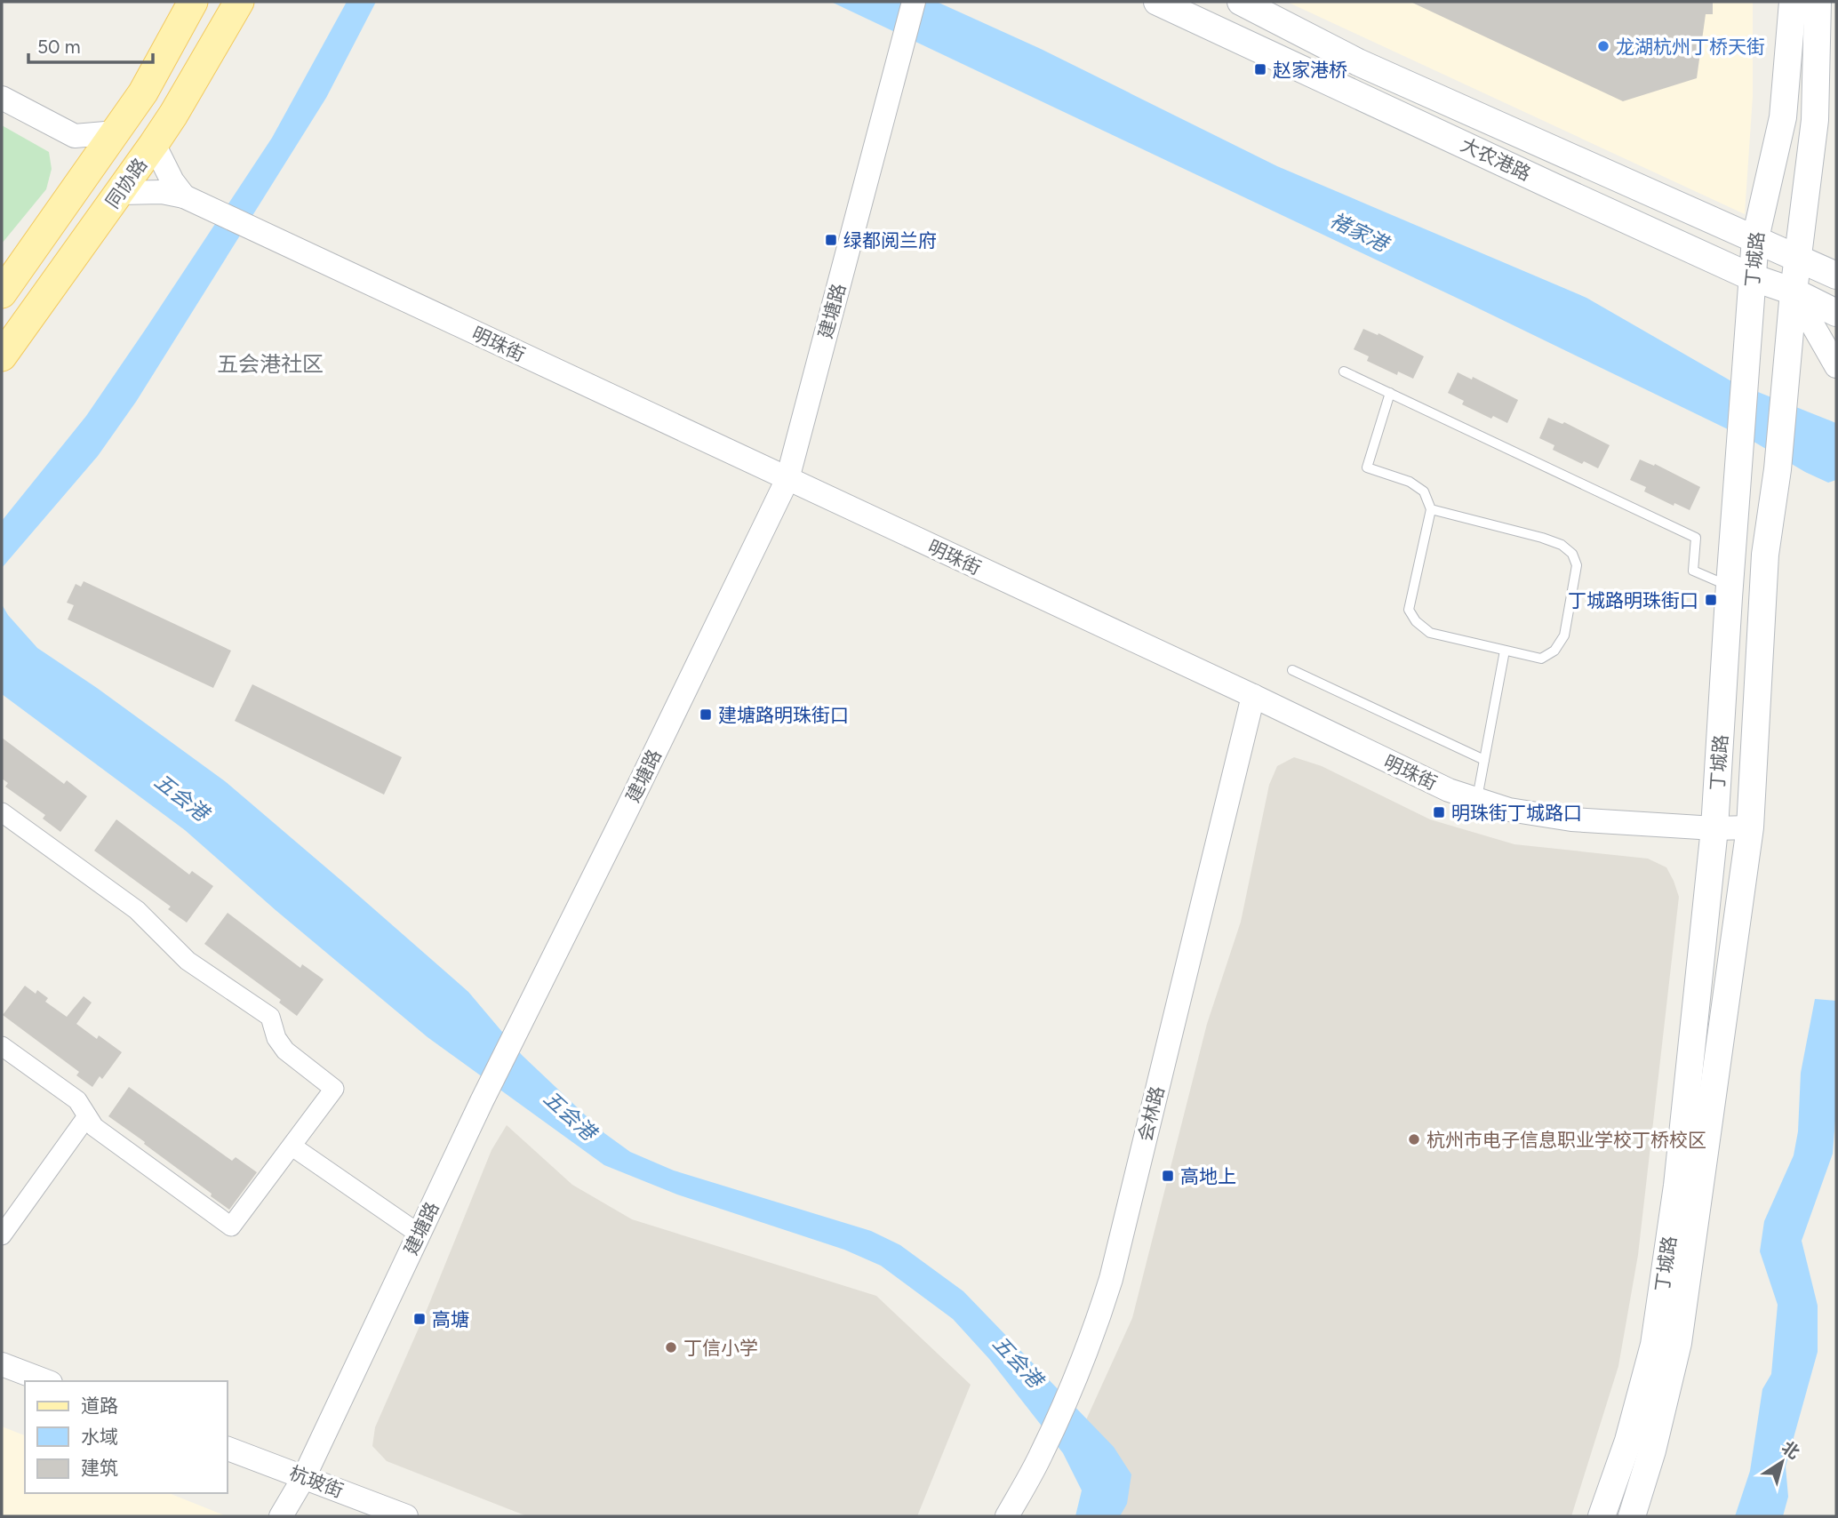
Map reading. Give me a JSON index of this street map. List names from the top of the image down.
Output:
{
  "streets": {
    "main road": ["大农港路", "同协路", "丁城路"],
    "street": [
      "建塘路",
      "明珠街",
      "会林路",
      "杭玻街"
    ]
  },
  "crossings": [
    ["大农港路", "丁城路"],
    ["同协路", "明珠街"],
    ["丁城路", "明珠街"],
    ["建塘路", "明珠街"],
    ["建塘路", "杭玻街"],
    ["明珠街", "会林路"]
  ],
  "districts": ["五会港社区"],
  "water": ["褚家港", "五会港"],
  "places": {
    "other": ["龙湖杭州丁桥天街", "杭州市电子信息职业学校丁桥校区", "丁信小学"],
    "transit": [
      "赵家港桥",
      "绿都阅兰府",
      "丁城路明珠街口",
      "建塘路明珠街口",
      "明珠街丁城路口",
      "高地上",
      "高塘"
    ]
  },
  "legend": ["道路", "水域", "建筑"],
  "scale_bar": "50 m",
  "north": "top right"
}
